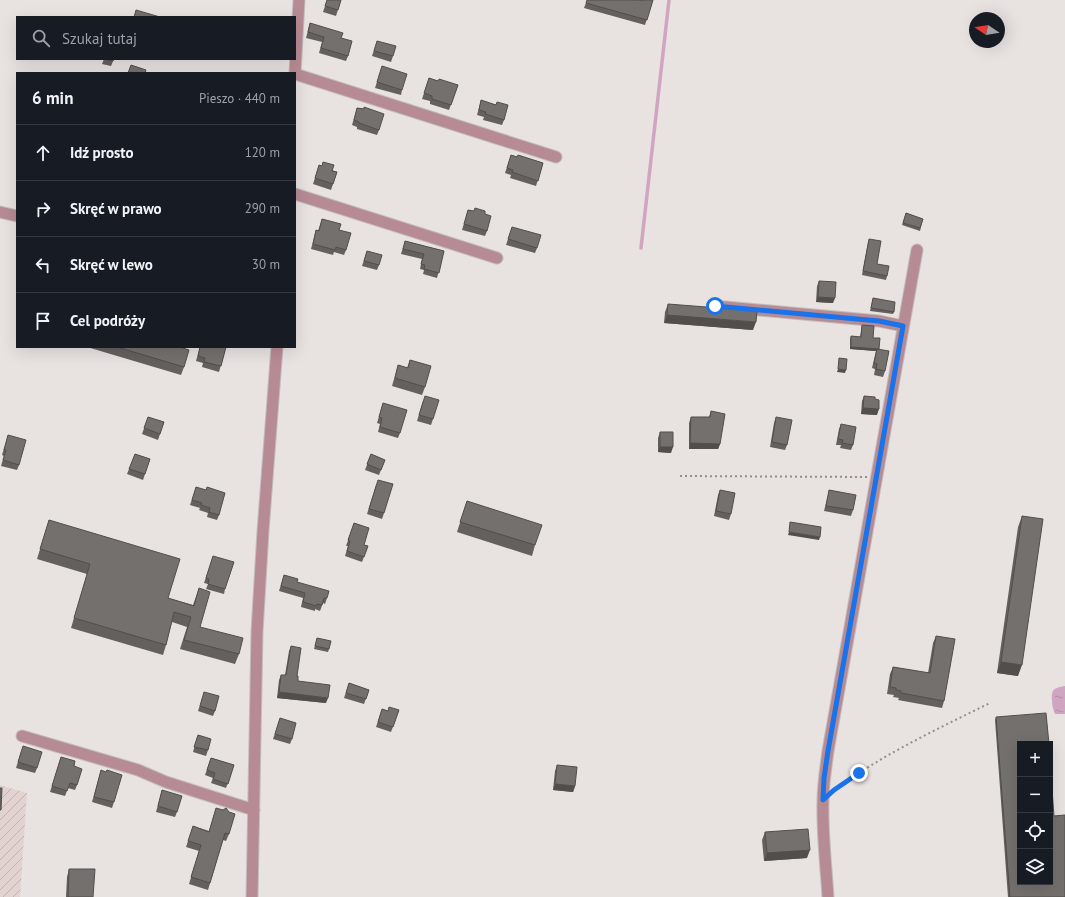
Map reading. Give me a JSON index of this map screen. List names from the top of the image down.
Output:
{
  "north": "left",
  "page": {
    "search": "Szukaj tutaj",
    "heading": ["6 min", "Pieszo · 440 m"],
    "list": [
      ["Idź prosto", "120 m"],
      ["Skręć w prawo", "290 m"],
      ["Skręć w lewo", "30 m"],
      "Cel podróży"
    ],
    "map_buttons": ["+", "−"]
  }
}
